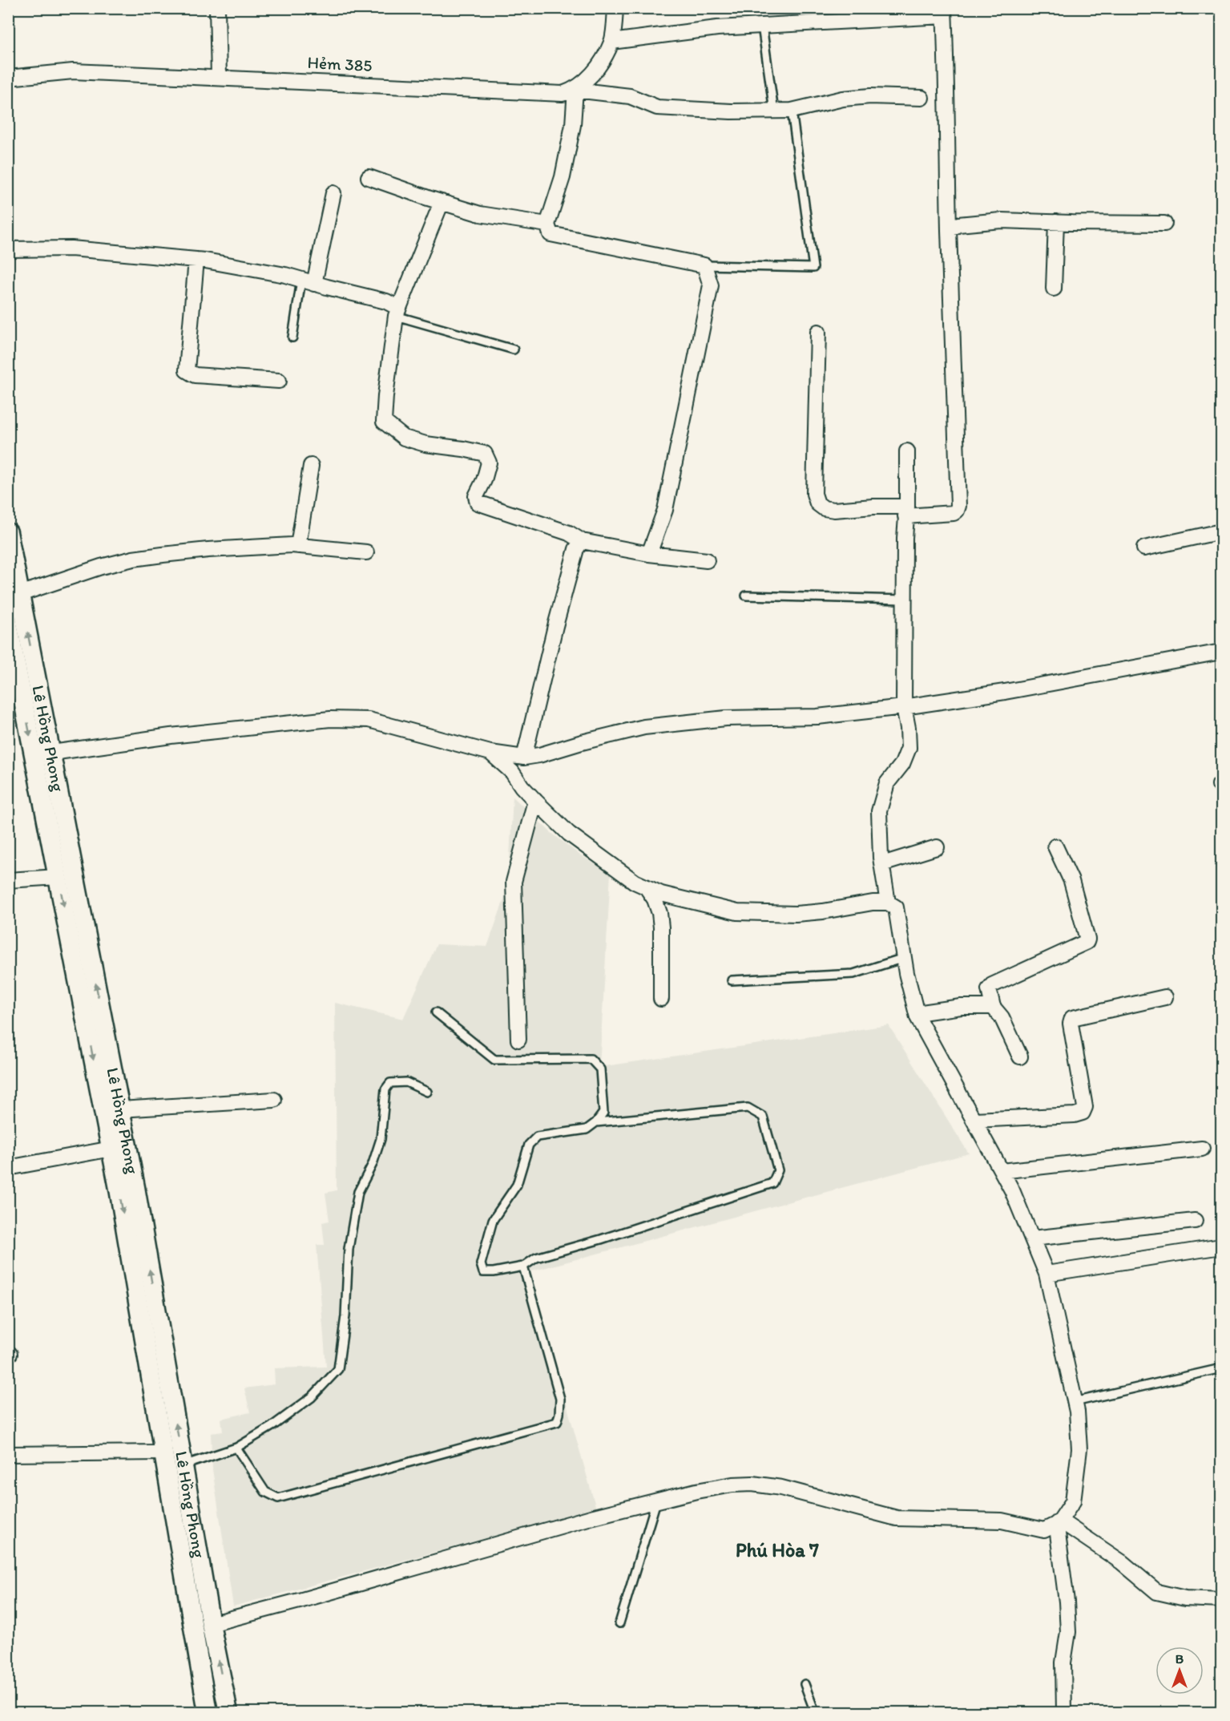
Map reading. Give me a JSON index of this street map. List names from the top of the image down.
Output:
{
  "streets": {
    "street": ["Hẻm 385", "Lê Hồng Phong"]
  },
  "districts": ["Phú Hòa 7"],
  "north": "top"
}
